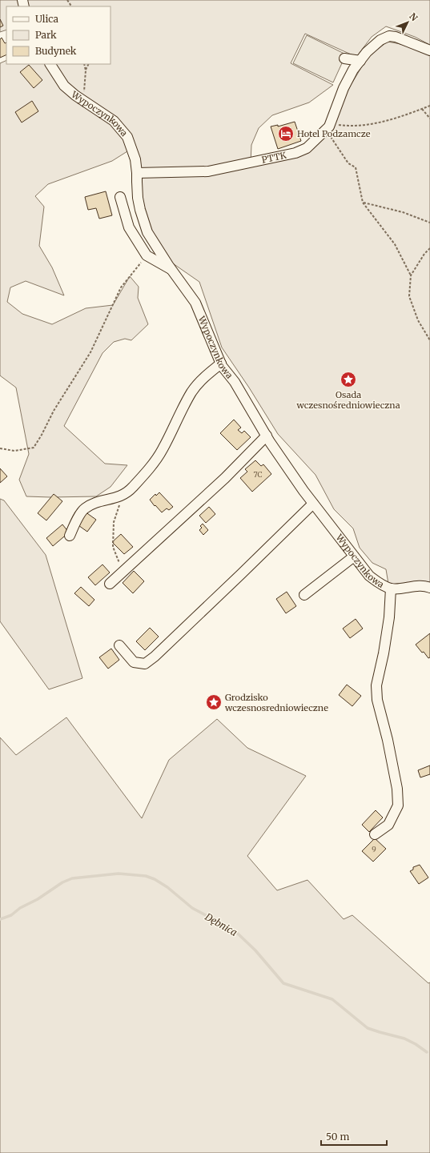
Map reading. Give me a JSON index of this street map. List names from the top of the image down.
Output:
{
  "streets": {
    "street": ["Wypoczynkowa", "PTTK"]
  },
  "crossings": [
    ["Wypoczynkowa", "PTTK"]
  ],
  "water": ["Dębnica"],
  "places": {
    "hotel": ["Hotel Podzamcze"],
    "place": ["Osada wczesnośredniowieczna", "Grodzisko wczesnosredniowieczne"]
  },
  "house_numbers": ["7C", "9"],
  "legend": ["Ulica", "Park", "Budynek"],
  "scale_bar": "50 m",
  "north": "top right"
}
